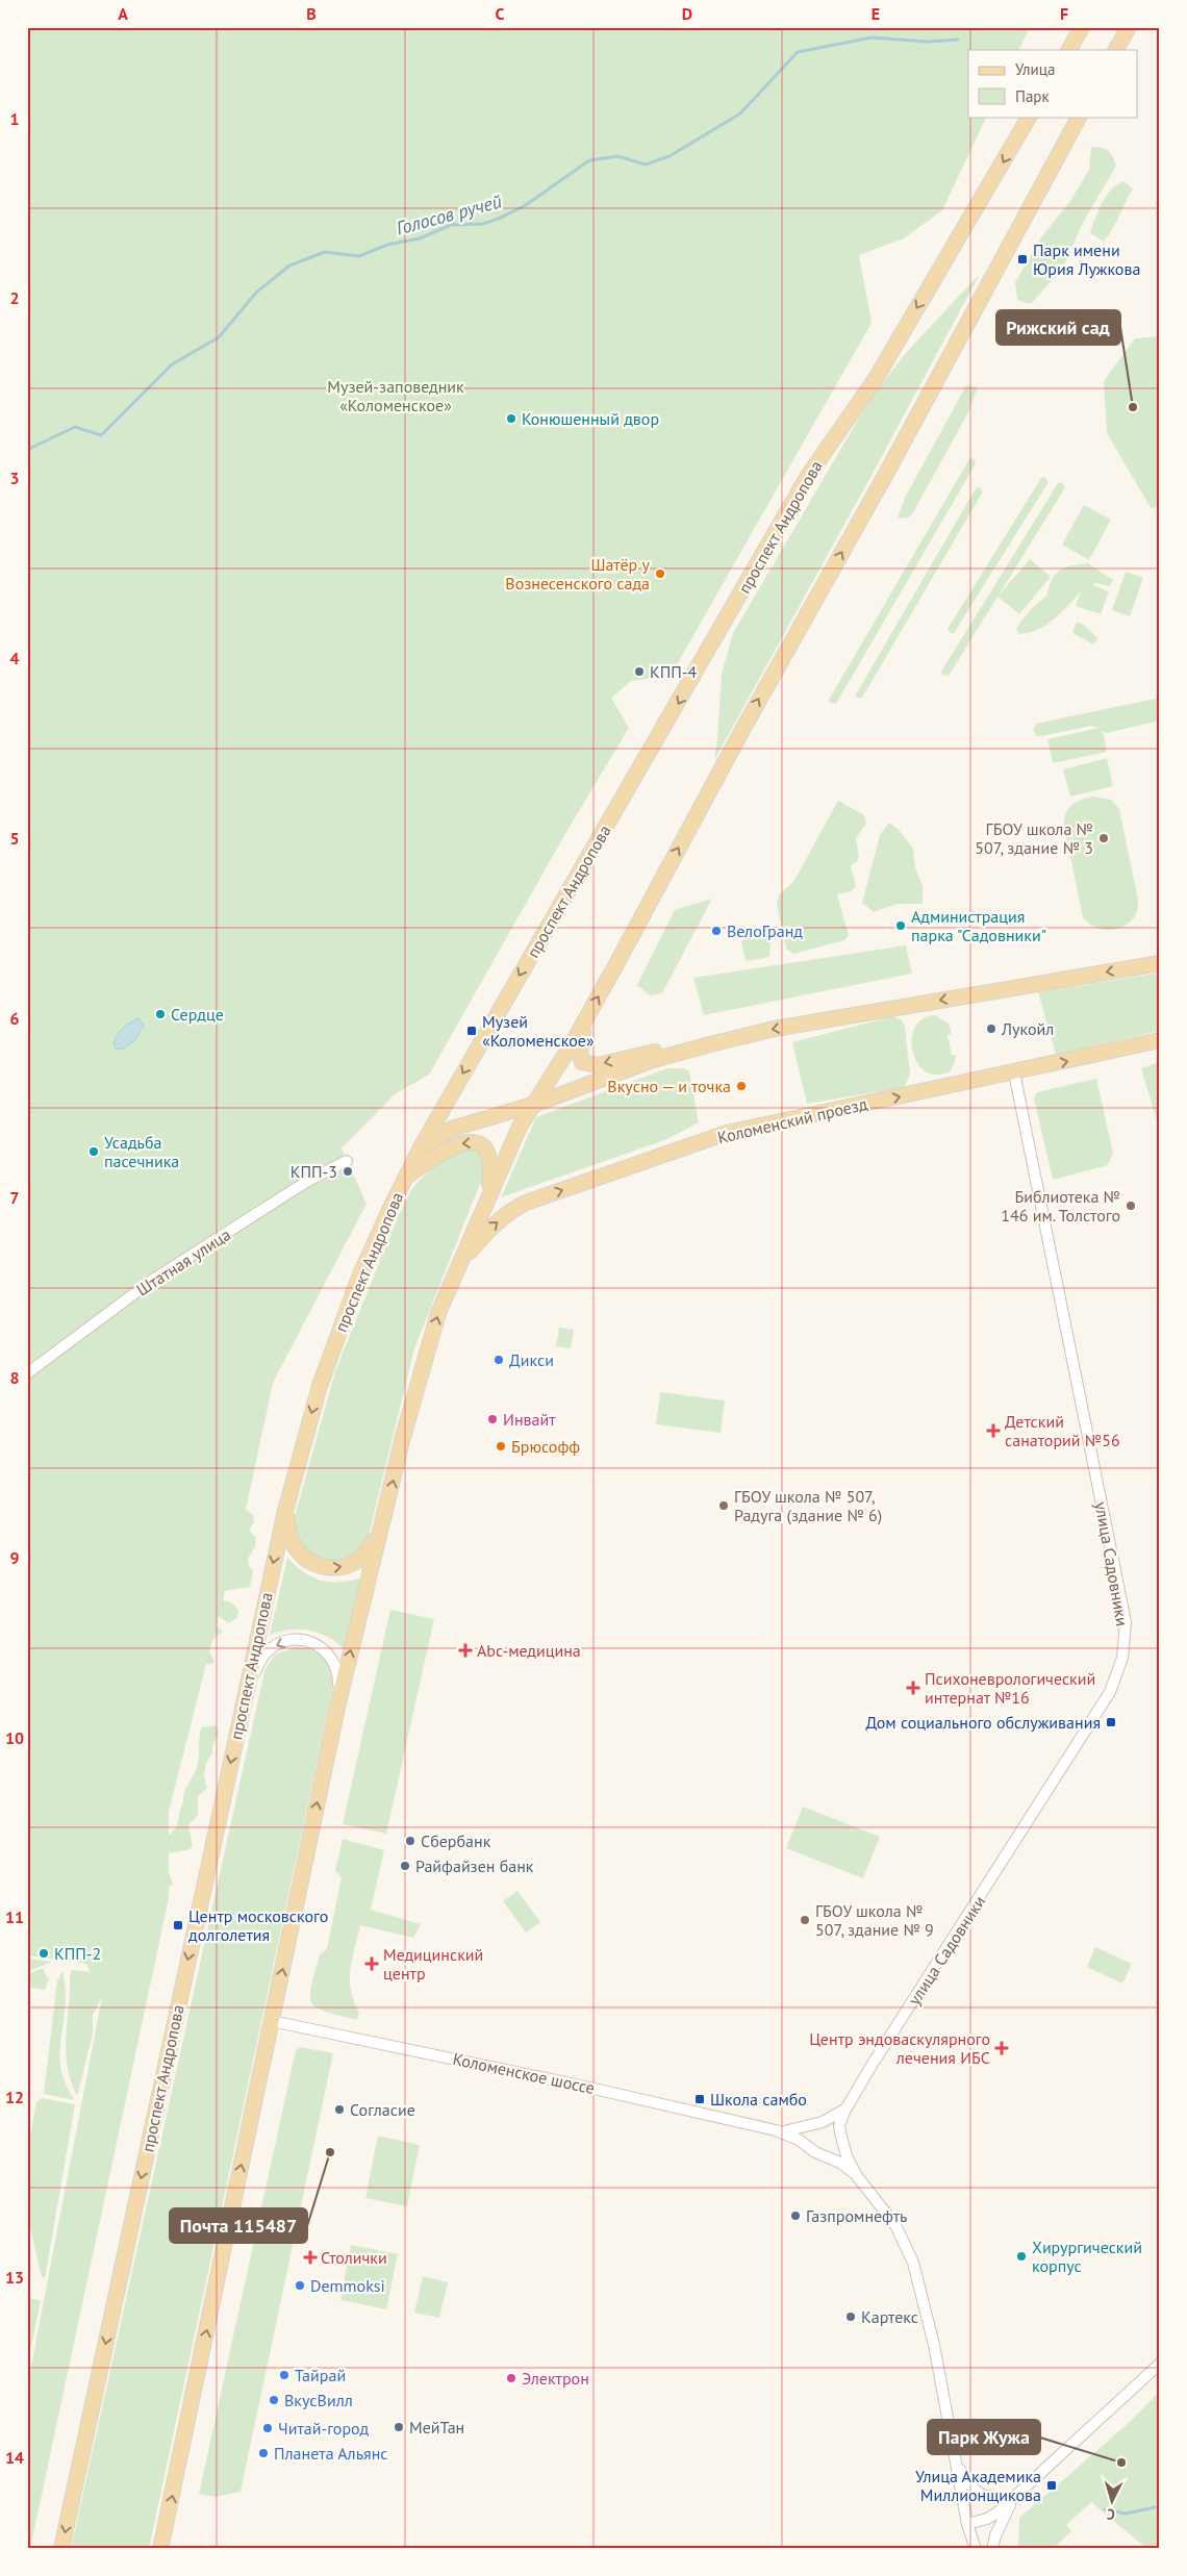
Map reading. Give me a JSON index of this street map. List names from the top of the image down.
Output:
{
  "streets": {
    "main road": ["проспект Андропова", "Коломенский проезд"],
    "street": ["Штатная улица", "улица Садовники", "Коломенское шоссе"]
  },
  "crossings": [
    ["Коломенский проезд", "улица Садовники"],
    ["улица Садовники", "Коломенское шоссе"]
  ],
  "water": ["Голосов ручей"],
  "parks": ["Музей-заповедник «Коломенское»"],
  "places": {
    "transit": [
      "Парк имени Юрия Лужкова",
      "Музей «Коломенское»",
      "Дом социального обслуживания",
      "Центр московского долголетия",
      "Школа самбо",
      "Улица Академика Миллионщикова"
    ],
    "other": [
      "Рижский сад",
      "Конюшенный двор",
      "Шатёр у Вознесенского сада",
      "КПП-4",
      "ГБОУ школа № 507, здание № 3",
      "Администрация парка \"Садовники\"",
      "ВелоГранд",
      "Сердце",
      "Лукойл",
      "Вкусно — и точка",
      "Усадьба пасечника",
      "КПП-3",
      "Библиотека № 146 им. Толстого",
      "Дикси",
      "Инвайт",
      "Брюсофф",
      "ГБОУ школа № 507, Радуга (здание № 6)",
      "Сбербанк",
      "Райфайзен банк",
      "ГБОУ школа № 507, здание № 9",
      "КПП-2",
      "Согласие",
      "Почта 115487",
      "Газпромнефть",
      "Хирургический корпус",
      "Demmoksi",
      "Картекс",
      "Тайрай",
      "Электрон",
      "ВкусВилл",
      "МейТан",
      "Читай-город",
      "Планета Альянс",
      "Парк Жужа"
    ],
    "health": [
      "Детский санаторий №56",
      "Abc-медицина",
      "Психоневрологический интернат №16",
      "Медицинский центр",
      "Центр эндоваскулярного лечения ИБС",
      "Столички"
    ]
  },
  "legend": ["Улица", "Парк"],
  "north": "bottom",
  "grid": {
    "columns": [
      "A",
      "B",
      "C",
      "D",
      "E",
      "F"
    ],
    "rows": [
      "1",
      "2",
      "3",
      "4",
      "5",
      "6",
      "7",
      "8",
      "9",
      "10",
      "11",
      "12",
      "13",
      "14"
    ]
  }
}
